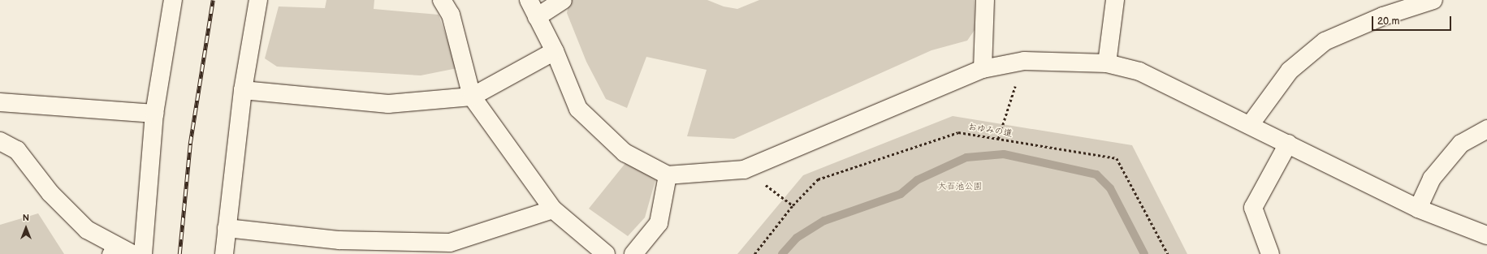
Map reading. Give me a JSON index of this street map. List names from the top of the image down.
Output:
{
  "streets": {
    "path": ["おゆみの道"]
  },
  "parks": ["大百池公園"],
  "scale_bar": "20 m",
  "north": "top"
}
